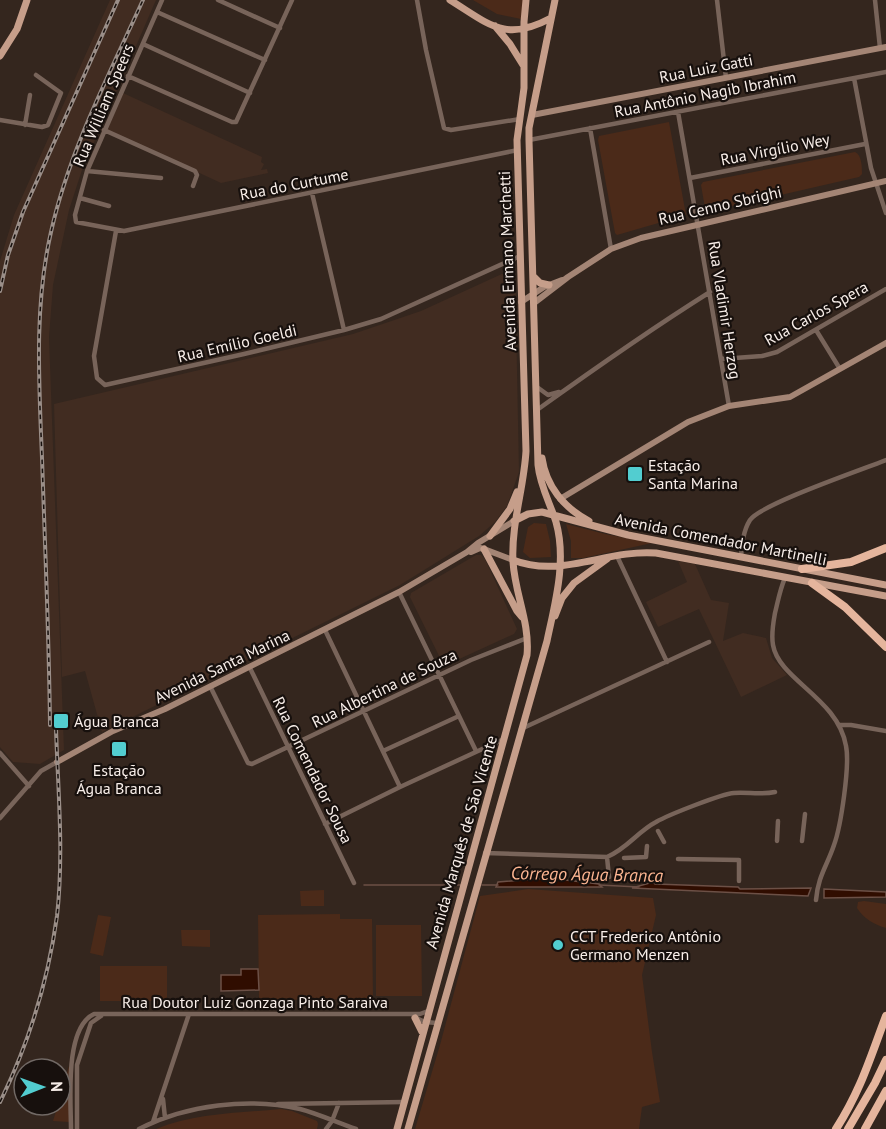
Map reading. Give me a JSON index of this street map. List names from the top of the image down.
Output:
{
  "streets": {
    "main road": ["Avenida Ermano Marchetti", "Avenida Comendador Martinelli", "Avenida Marquês de São Vicente"],
    "street": [
      "Rua Luiz Gatti",
      "Rua Antônio Nagib Ibrahim",
      "Rua William Speers",
      "Rua Virgílio Wey",
      "Rua do Curtume",
      "Rua Cenno Sbrighi",
      "Rua Vladimir Herzog",
      "Rua Carlos Spera",
      "Rua Emílio Goeldi",
      "Avenida Santa Marina",
      "Rua Albertina de Souza",
      "Rua Comendador Sousa",
      "Rua Doutor Luiz Gonzaga Pinto Saraiva"
    ]
  },
  "crossings": [
    ["Rua Luiz Gatti", "Avenida Ermano Marchetti"],
    ["Rua Antônio Nagib Ibrahim", "Avenida Ermano Marchetti"],
    ["Rua Antônio Nagib Ibrahim", "Rua Vladimir Herzog"],
    ["Rua William Speers", "Rua do Curtume"],
    ["Rua Virgílio Wey", "Rua Vladimir Herzog"],
    ["Rua do Curtume", "Avenida Ermano Marchetti"],
    ["Rua do Curtume", "Rua Emílio Goeldi"],
    ["Rua Cenno Sbrighi", "Avenida Ermano Marchetti"],
    ["Rua Cenno Sbrighi", "Rua Vladimir Herzog"],
    ["Avenida Ermano Marchetti", "Rua Emílio Goeldi"],
    ["Avenida Ermano Marchetti", "Avenida Comendador Martinelli"],
    ["Avenida Ermano Marchetti", "Avenida Santa Marina"],
    ["Avenida Ermano Marchetti", "Avenida Marquês de São Vicente"],
    ["Rua Vladimir Herzog", "Rua Carlos Spera"],
    ["Avenida Comendador Martinelli", "Avenida Marquês de São Vicente"],
    ["Avenida Santa Marina", "Rua Albertina de Souza"],
    ["Avenida Santa Marina", "Rua Comendador Sousa"],
    ["Rua Albertina de Souza", "Rua Comendador Sousa"],
    ["Rua Albertina de Souza", "Avenida Marquês de São Vicente"],
    ["Avenida Marquês de São Vicente", "Rua Doutor Luiz Gonzaga Pinto Saraiva"]
  ],
  "water": ["Córrego Água Branca"],
  "places": {
    "transit": ["Estação Santa Marina", "Água Branca", "Estação Água Branca"],
    "other": ["CCT Frederico Antônio Germano Menzen"]
  },
  "north": "right"
}
